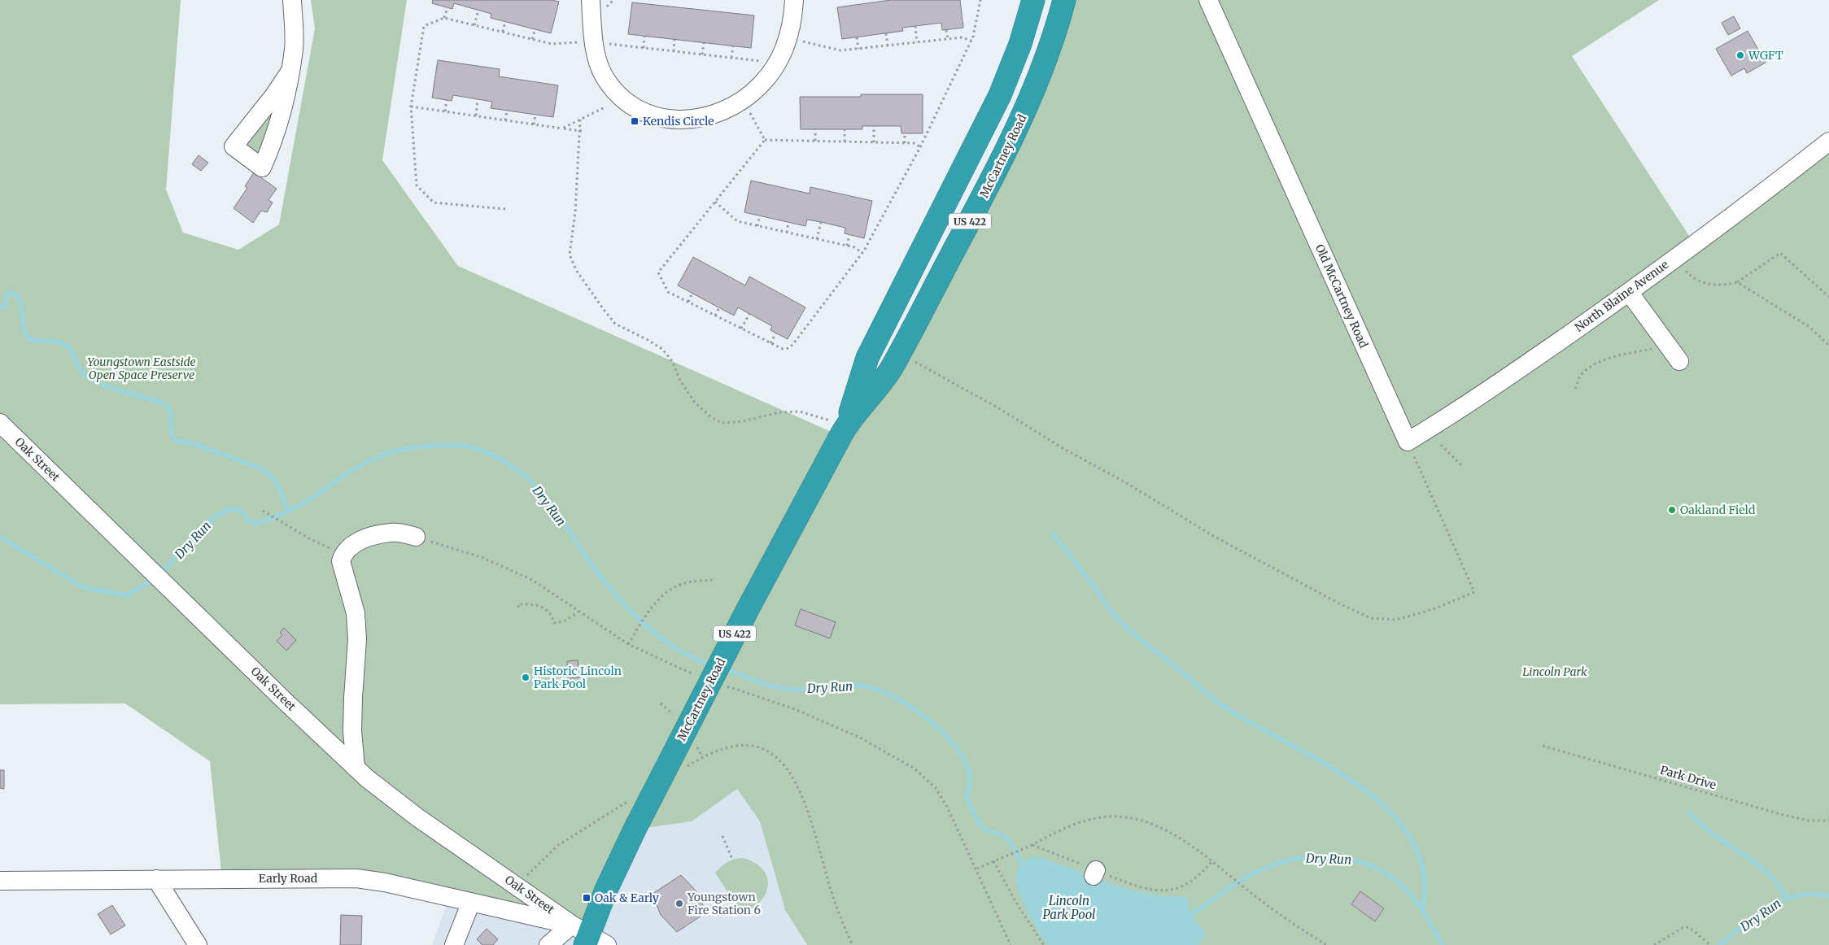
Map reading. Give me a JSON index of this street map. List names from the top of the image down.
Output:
{
  "streets": {
    "highway": ["McCartney Road", "US 422"],
    "street": [
      "Old McCartney Road",
      "North Blaine Avenue",
      "Oak Street",
      "Early Road"
    ],
    "path": ["Park Drive"]
  },
  "crossings": [
    ["McCartney Road", "Oak Street"],
    ["McCartney Road", "Early Road"],
    ["Old McCartney Road", "North Blaine Avenue"],
    ["Oak Street", "Early Road"]
  ],
  "water": ["Dry Run", "Lincoln Park Pool"],
  "parks": ["Youngstown Eastside Open Space Preserve", "Lincoln Park"],
  "places": {
    "other": [
      "WGFT",
      "Oakland Field",
      "Historic Lincoln Park Pool",
      "Youngstown Fire Station 6"
    ],
    "transit": ["Kendis Circle", "Oak & Early"]
  }
}
